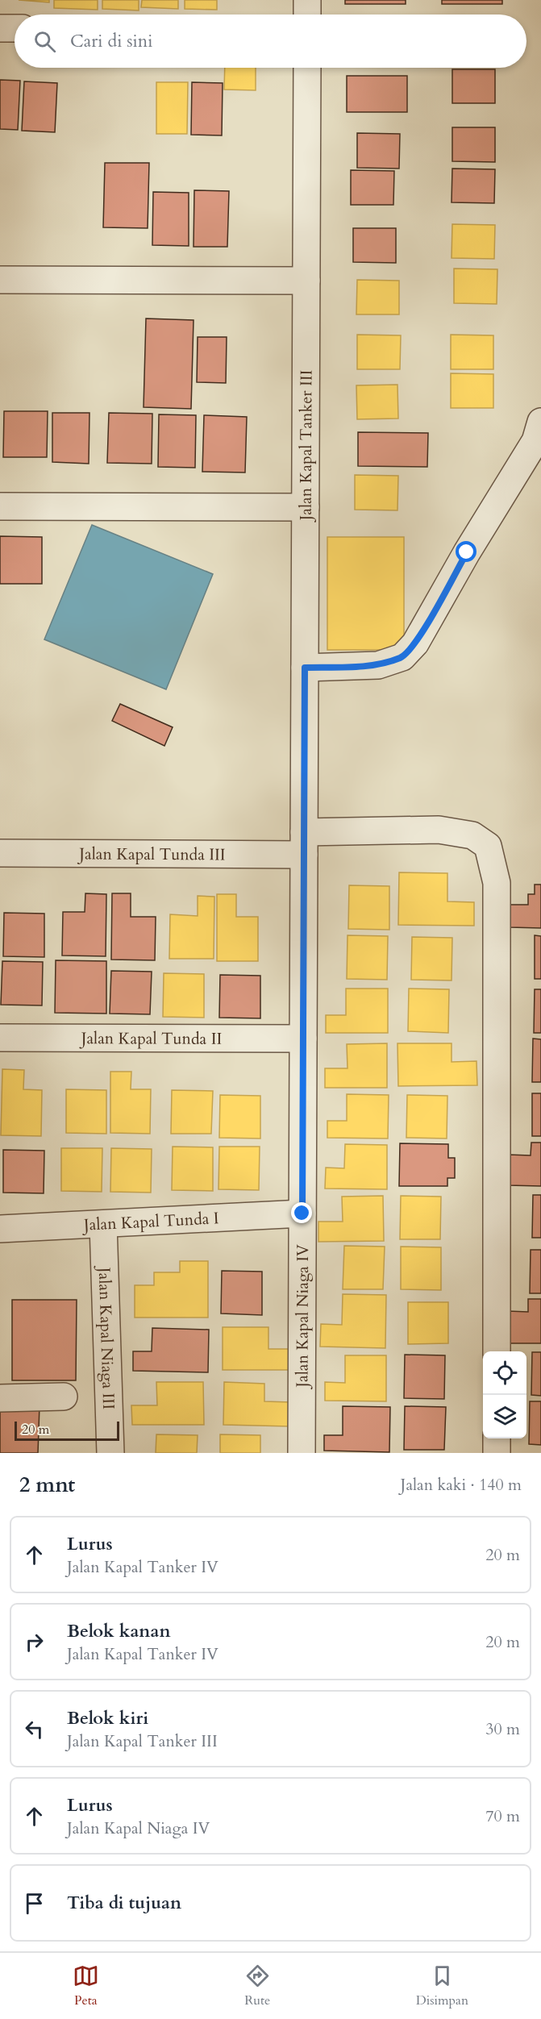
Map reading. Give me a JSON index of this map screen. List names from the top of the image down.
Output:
{
  "streets": {
    "street": [
      "Jalan Kapal Tanker III",
      "Jalan Kapal Tunda III",
      "Jalan Kapal Tunda II",
      "Jalan Kapal Tunda I",
      "Jalan Kapal Niaga IV",
      "Jalan Kapal Niaga III"
    ]
  },
  "crossings": [
    ["Jalan Kapal Tanker III", "Jalan Kapal Tunda III"],
    ["Jalan Kapal Tanker III", "Jalan Kapal Niaga IV"],
    ["Jalan Kapal Tunda III", "Jalan Kapal Niaga IV"],
    ["Jalan Kapal Tunda II", "Jalan Kapal Niaga IV"],
    ["Jalan Kapal Tunda I", "Jalan Kapal Niaga IV"],
    ["Jalan Kapal Tunda I", "Jalan Kapal Niaga III"]
  ],
  "scale_bar": "20 m",
  "page": {
    "search": "Cari di sini",
    "scale": "20 m",
    "heading": ["2 mnt", "Jalan kaki · 140 m"],
    "list": [
      ["Lurus", "Jalan Kapal Tanker IV", "20 m"],
      ["Belok kanan", "Jalan Kapal Tanker IV", "20 m"],
      ["Belok kiri", "Jalan Kapal Tanker III", "30 m"],
      ["Lurus", "Jalan Kapal Niaga IV", "70 m"],
      "Tiba di tujuan"
    ],
    "nav": ["Peta", "Rute", "Disimpan"]
  }
}
